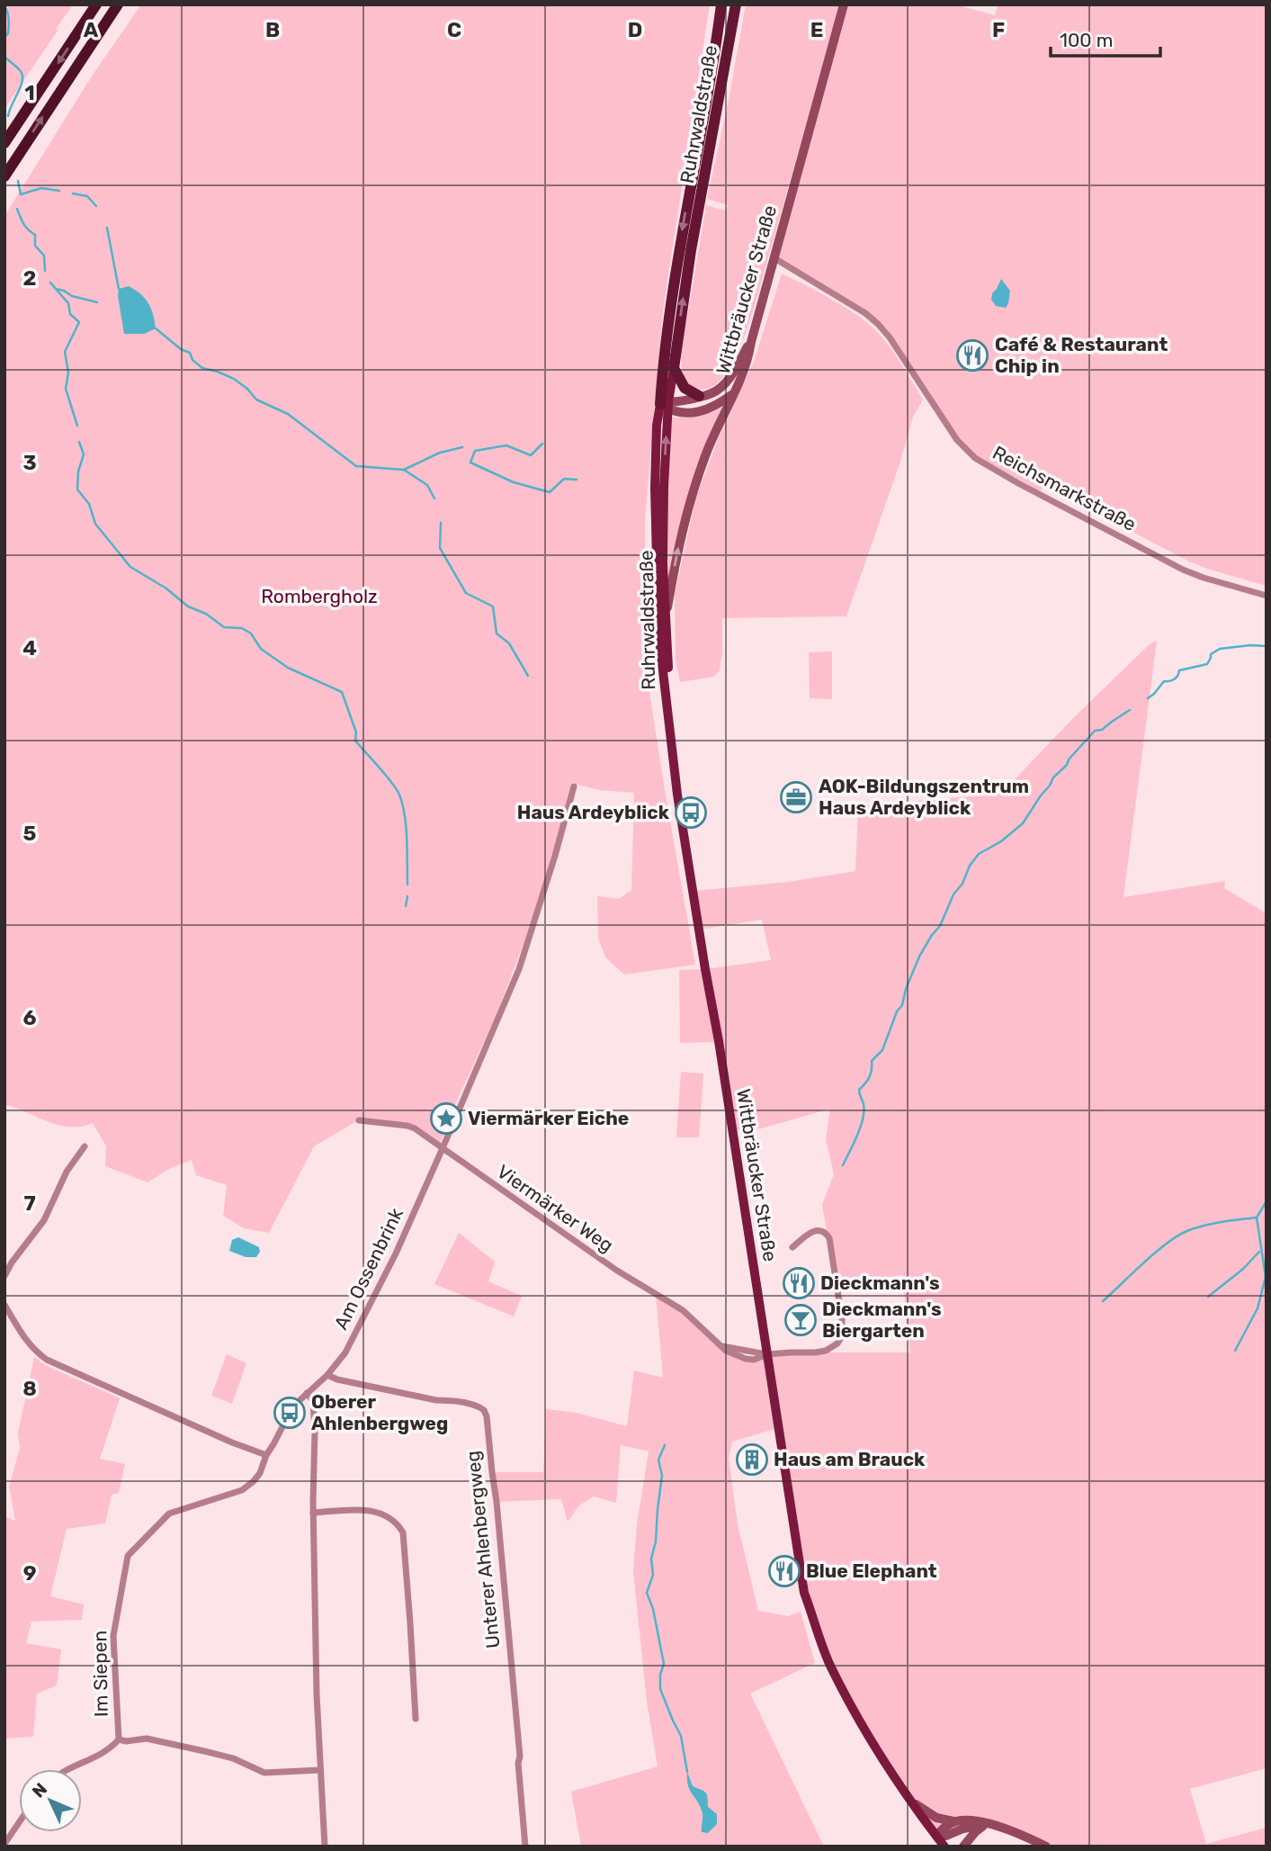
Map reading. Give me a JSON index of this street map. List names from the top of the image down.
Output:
{
  "streets": {
    "highway": ["Ruhrwaldstraße"],
    "main road": ["Wittbräucker Straße"],
    "street": [
      "Reichsmarkstraße",
      "Viermärker Weg",
      "Am Ossenbrink",
      "Unterer Ahlenbergweg",
      "Im Siepen"
    ]
  },
  "crossings": [
    ["Ruhrwaldstraße", "Wittbräucker Straße"],
    ["Wittbräucker Straße", "Reichsmarkstraße"],
    ["Wittbräucker Straße", "Viermärker Weg"],
    ["Viermärker Weg", "Am Ossenbrink"],
    ["Am Ossenbrink", "Unterer Ahlenbergweg"],
    ["Am Ossenbrink", "Im Siepen"]
  ],
  "parks": ["Rombergholz"],
  "places": {
    "restaurant": ["Café & Restaurant Chip in", "Dieckmann's", "Blue Elephant"],
    "office": ["AOK-Bildungszentrum Haus Ardeyblick"],
    "bus stop": ["Haus Ardeyblick", "Oberer Ahlenbergweg"],
    "place": ["Viermärker Eiche"],
    "bar": ["Dieckmann's Biergarten"],
    "building": ["Haus am Brauck"]
  },
  "scale_bar": "100 m",
  "north": "top left",
  "grid": {
    "columns": [
      "A",
      "B",
      "C",
      "D",
      "E",
      "F"
    ],
    "rows": [
      "1",
      "2",
      "3",
      "4",
      "5",
      "6",
      "7",
      "8",
      "9"
    ]
  }
}
